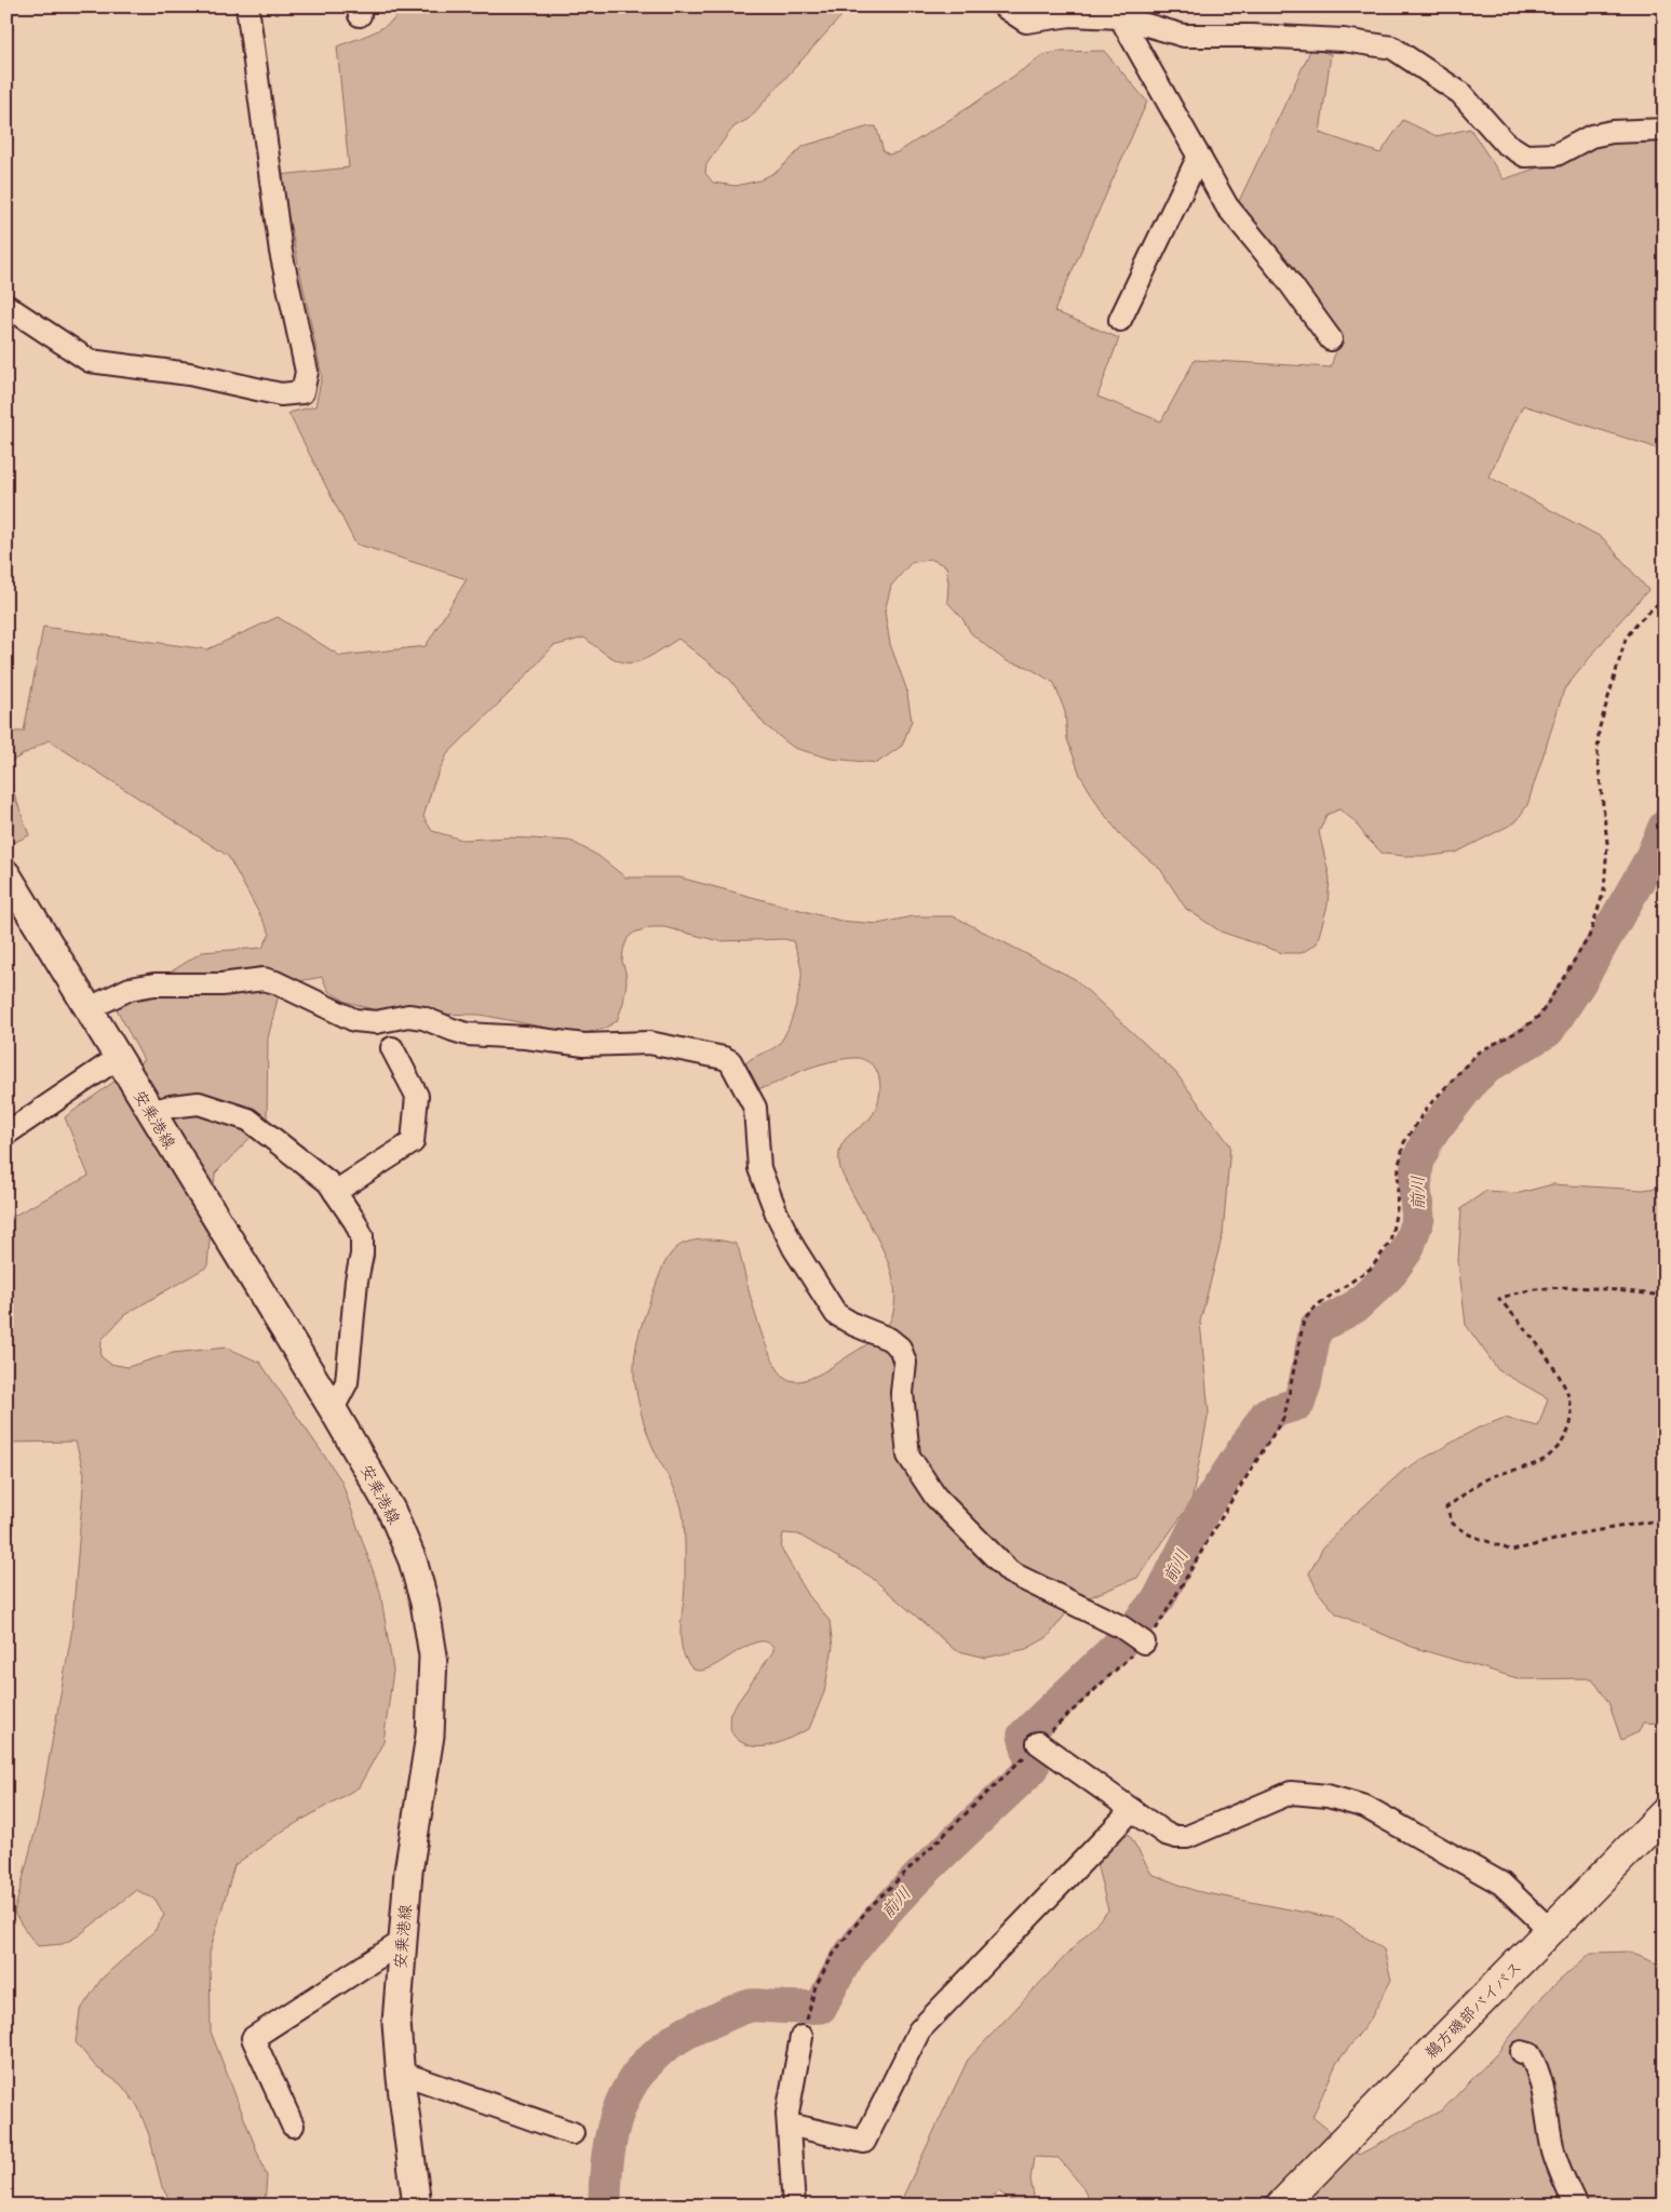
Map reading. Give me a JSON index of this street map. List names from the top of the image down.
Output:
{
  "streets": {
    "highway": ["鵜方磯部バイパス"],
    "main road": ["安乗港線"]
  },
  "water": ["前川"]
}
